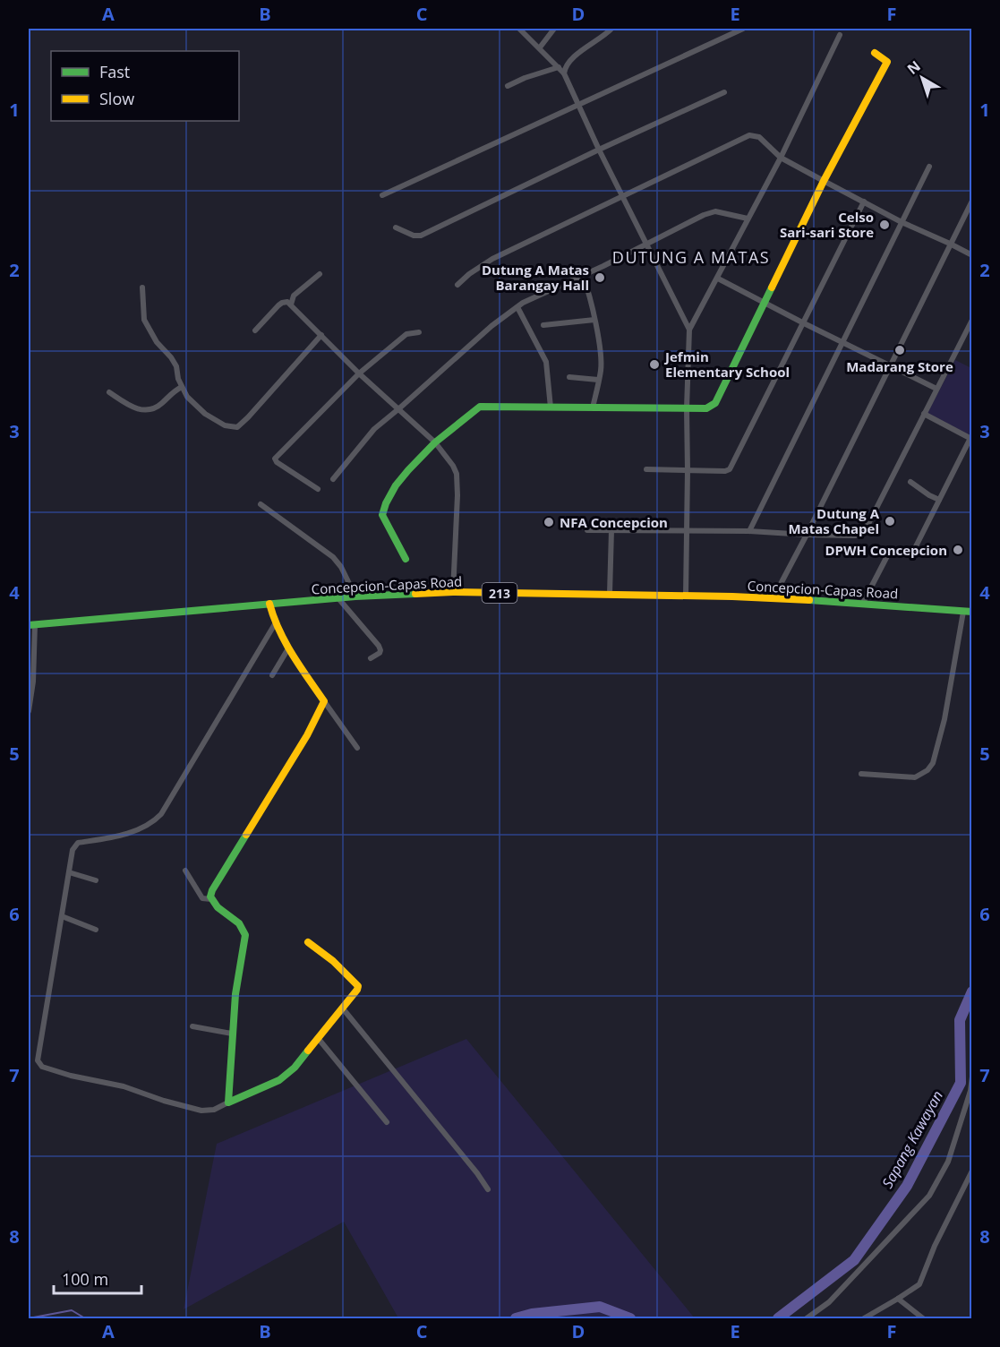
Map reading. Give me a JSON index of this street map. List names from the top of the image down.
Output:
{
  "streets": {
    "street": ["Concepcion-Capas Road", "213"]
  },
  "districts": ["DUTUNG A MATAS"],
  "water": ["Sapang Kawayan"],
  "places": [
    "Celso Sari-sari Store",
    "Dutung A Matas Barangay Hall",
    "Madarang Store",
    "Jefmin Elementary School",
    "Dutung A Matas Chapel",
    "NFA Concepcion",
    "DPWH Concepcion"
  ],
  "legend": ["Fast", "Slow"],
  "scale_bar": "100 m",
  "north": "top left",
  "grid": {
    "columns": [
      "A",
      "B",
      "C",
      "D",
      "E",
      "F"
    ],
    "rows": [
      "1",
      "2",
      "3",
      "4",
      "5",
      "6",
      "7",
      "8"
    ]
  }
}
